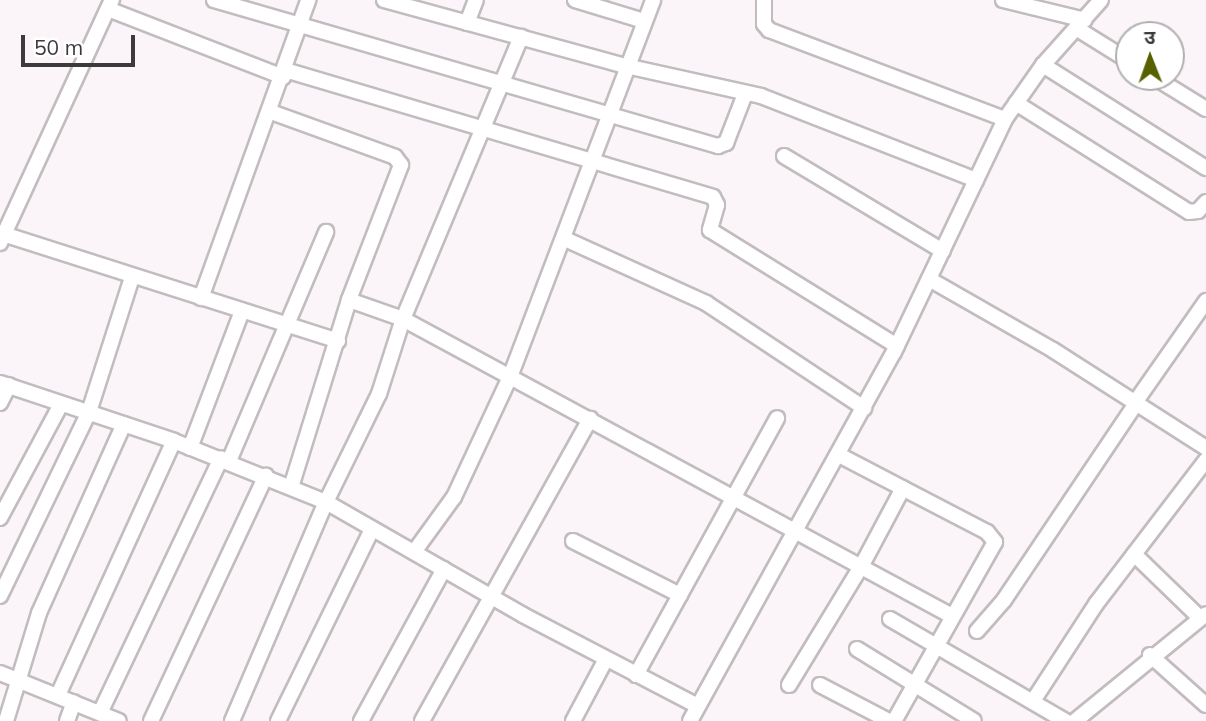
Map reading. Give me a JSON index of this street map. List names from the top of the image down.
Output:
{
  "scale_bar": "50 m",
  "north": "top"
}
